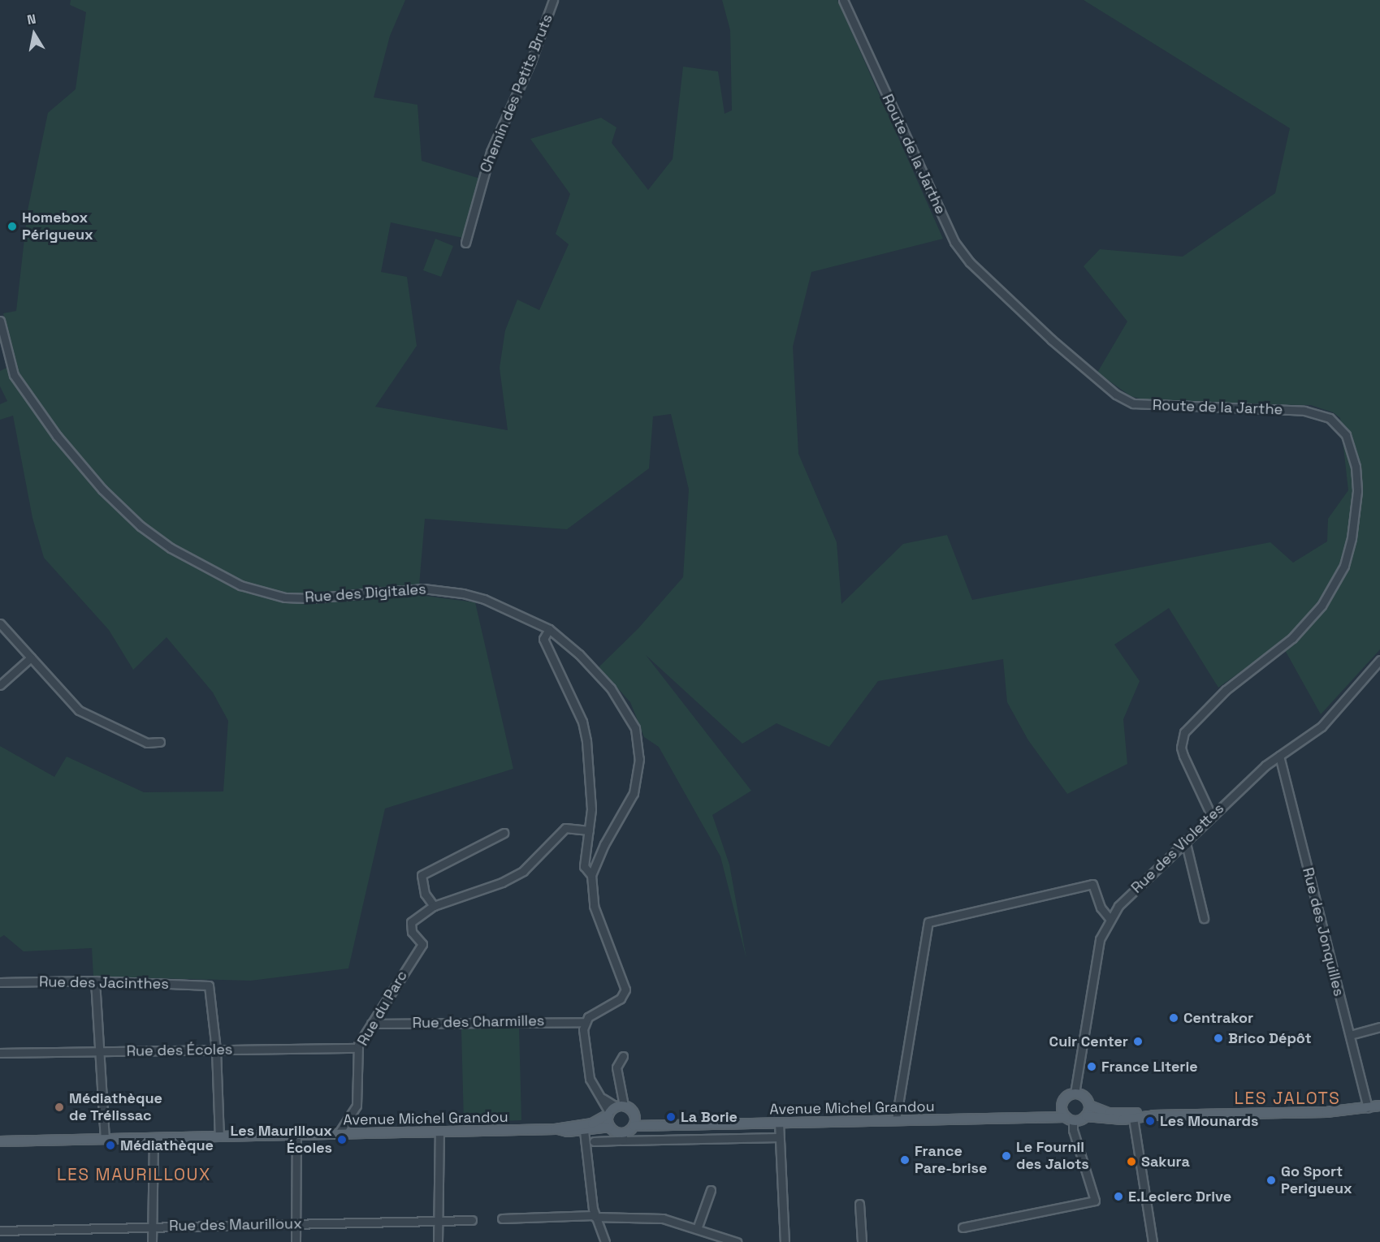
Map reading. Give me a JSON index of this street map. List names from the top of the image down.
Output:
{
  "streets": {
    "main road": ["Avenue Michel Grandou"],
    "street": [
      "Chemin des Petits Bruts",
      "Route de la Jarthe",
      "Rue des Digitales",
      "Rue des Violettes",
      "Rue des Jonquilles",
      "Rue des Jacinthes",
      "Rue du Parc",
      "Rue des Charmilles",
      "Rue des Écoles",
      "Rue des Maurilloux"
    ]
  },
  "crossings": [
    ["Route de la Jarthe", "Rue des Violettes"],
    ["Rue des Violettes", "Rue des Jonquilles"],
    ["Rue des Violettes", "Avenue Michel Grandou"],
    ["Rue des Jacinthes", "Rue des Écoles"],
    ["Rue du Parc", "Rue des Charmilles"],
    ["Rue du Parc", "Rue des Écoles"],
    ["Rue du Parc", "Avenue Michel Grandou"]
  ],
  "districts": ["LES JALOTS", "LES MAURILLOUX"],
  "places": [
    "Homebox Périgueux",
    "Centrakor",
    "Brico Dépôt",
    "Cuir Center",
    "France Literie",
    "Médiathèque de Trélissac",
    "La Borie",
    "Les Mounards",
    "Les Maurilloux Écoles",
    "Médiathèque",
    "Le Fournil des Jalots",
    "France Pare-brise",
    "Sakura",
    "Go Sport Perigueux",
    "E.Leclerc Drive"
  ],
  "north": "top"
}
